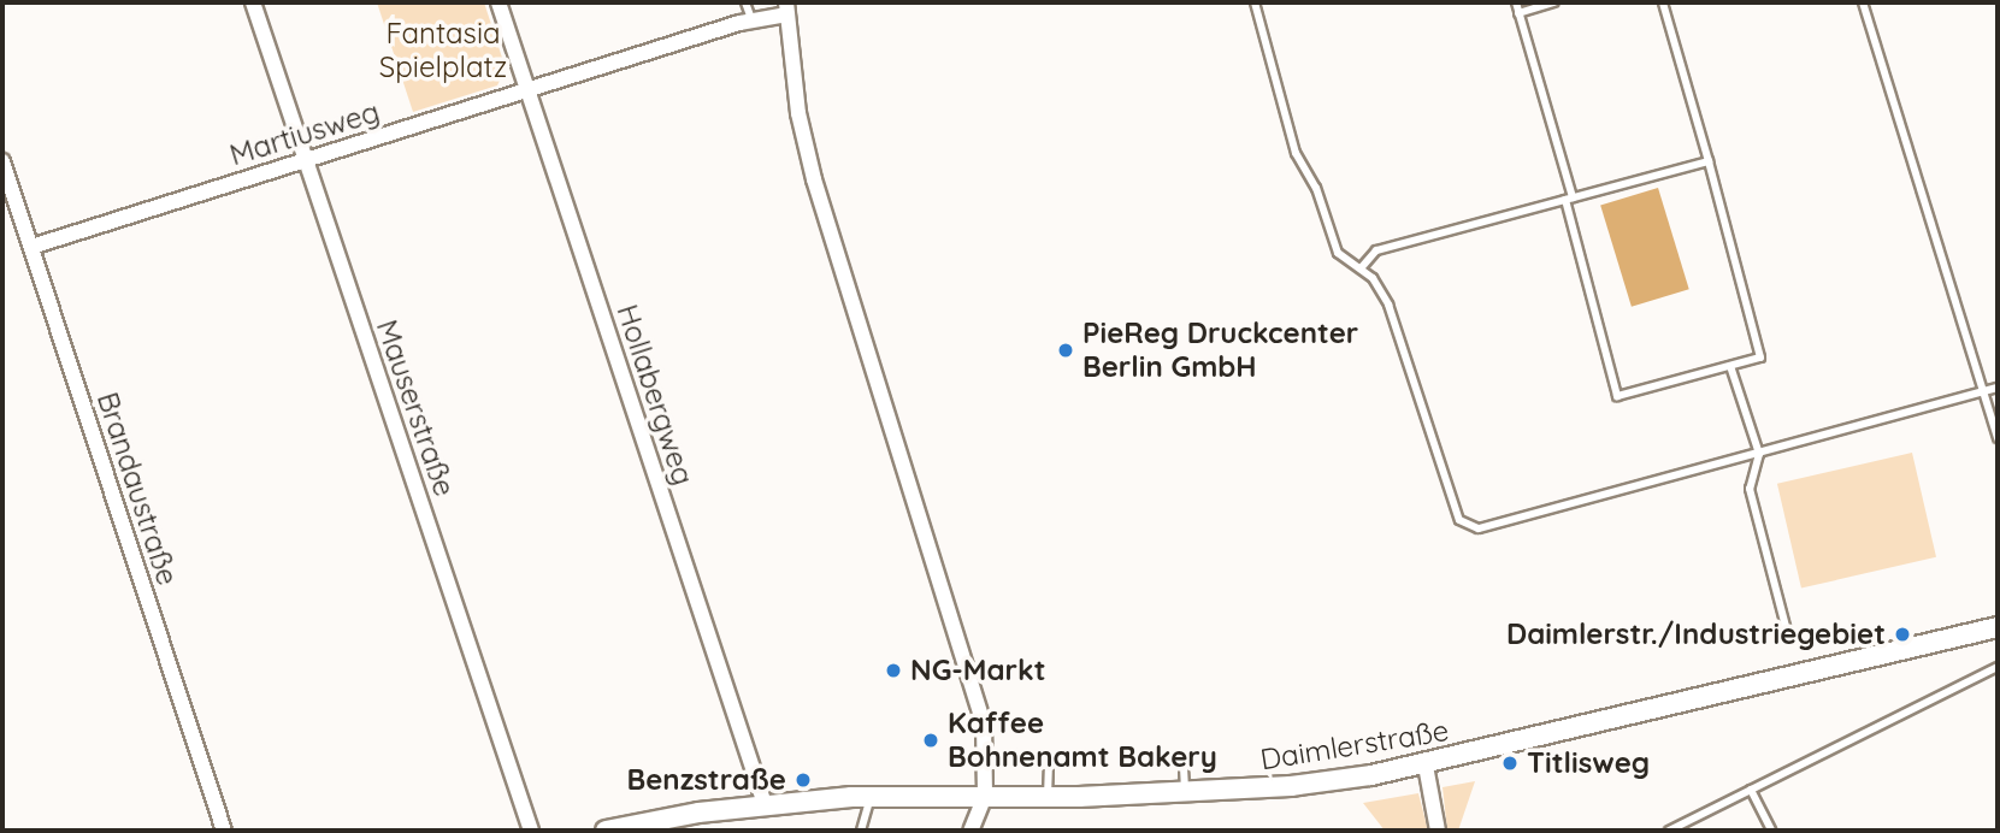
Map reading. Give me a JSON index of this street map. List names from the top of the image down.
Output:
{
  "streets": {
    "street": [
      "Martiusweg",
      "Hollabergweg",
      "Mauserstraße",
      "Brandaustraße",
      "Daimlerstraße"
    ]
  },
  "crossings": [
    ["Martiusweg", "Hollabergweg"],
    ["Martiusweg", "Mauserstraße"],
    ["Martiusweg", "Brandaustraße"],
    ["Hollabergweg", "Daimlerstraße"]
  ],
  "parks": ["Fantasia Spielplatz"],
  "places": [
    "PieReg Druckcenter Berlin GmbH",
    "Daimlerstr./Industriegebiet",
    "NG-Markt",
    "Kaffee Bohnenamt Bakery",
    "Titlisweg",
    "Benzstraße"
  ]
}
